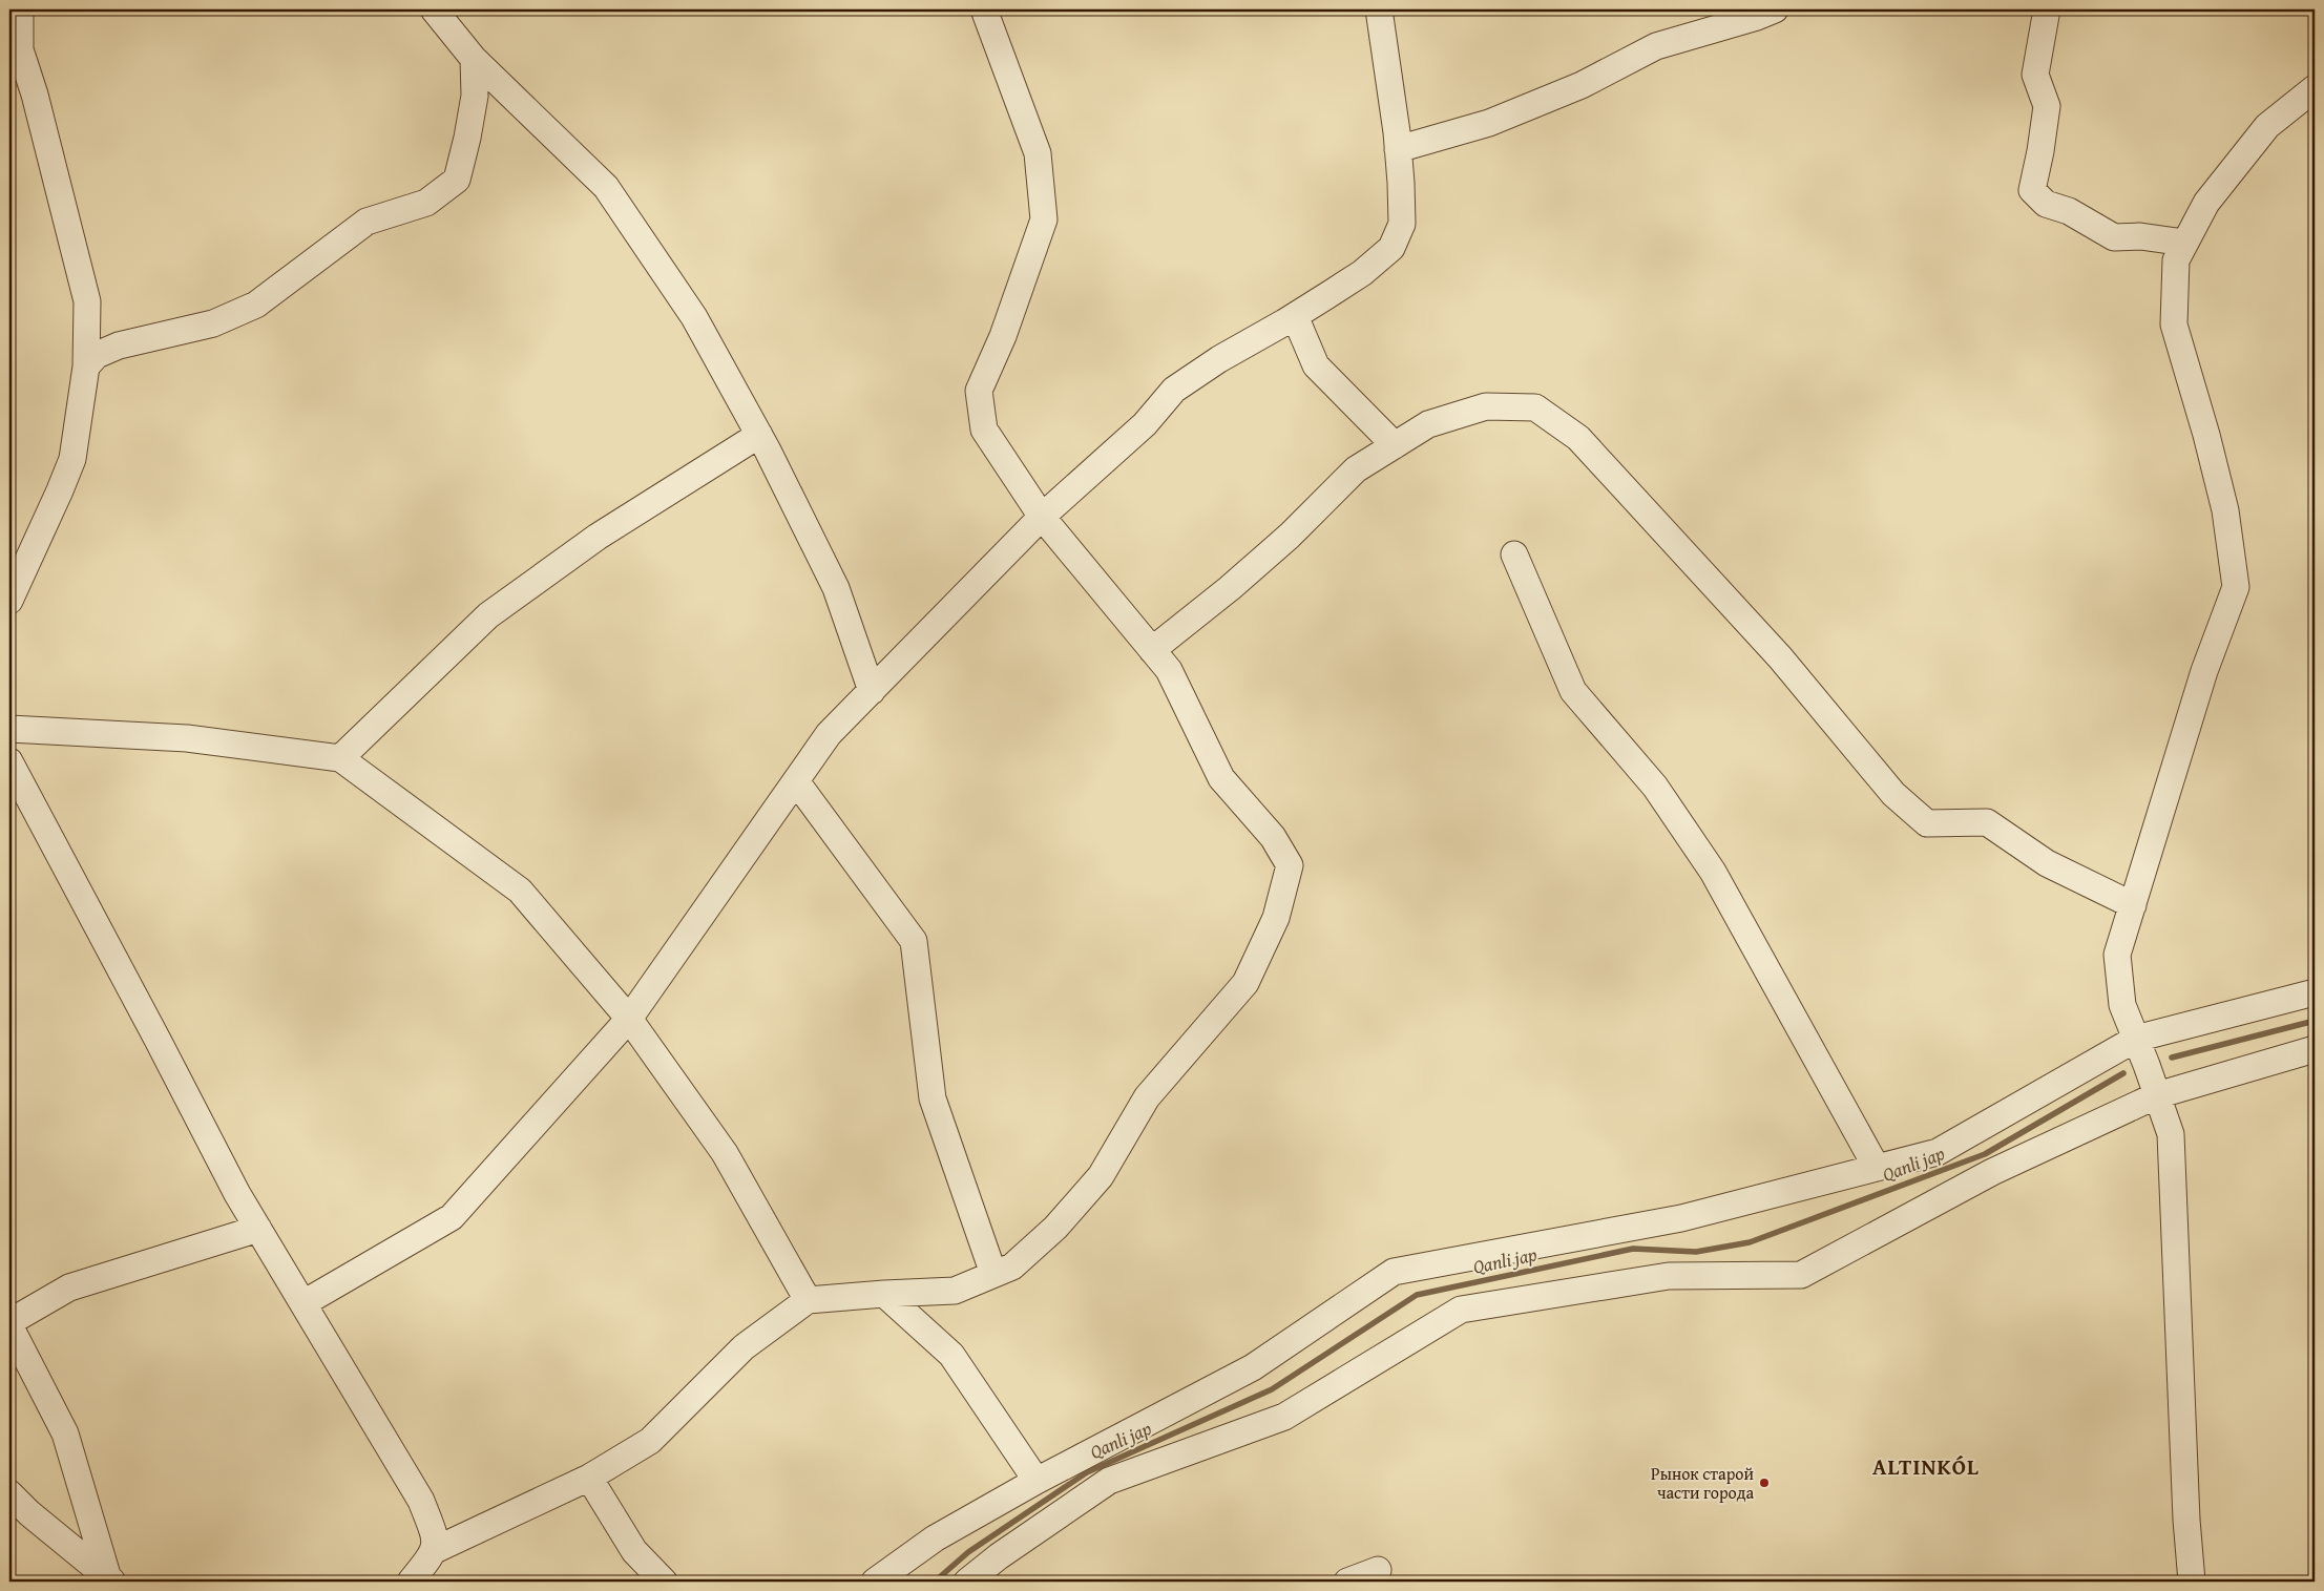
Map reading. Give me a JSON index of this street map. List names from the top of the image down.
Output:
{
  "districts": ["ALTINKÓL"],
  "water": ["Qanli jap"],
  "places": ["Рынок старой части города"]
}
